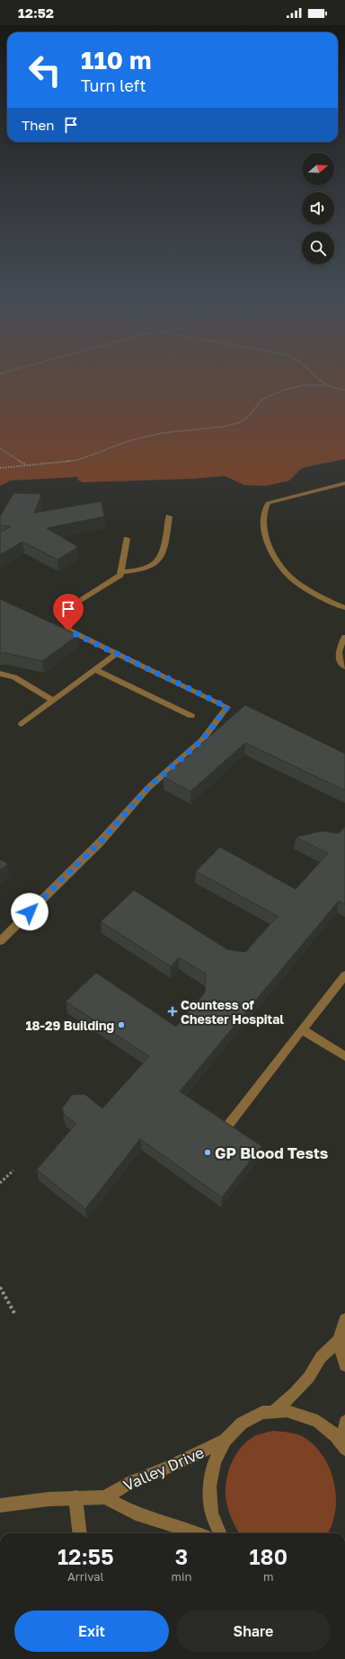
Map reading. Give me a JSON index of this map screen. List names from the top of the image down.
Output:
{
  "streets": {
    "street": ["Valley Drive"]
  },
  "places": {
    "health": ["Countess of Chester Hospital"],
    "other": ["18-29 Building", "GP Blood Tests"]
  },
  "north": "right",
  "page": {
    "status": "12:52",
    "turn": ["110 m", "Turn left"],
    "then": "Then",
    "eta": [
      "12:55",
      "Arrival",
      "3",
      "min",
      "180",
      "m"
    ],
    "buttons": ["Exit", "Share"]
  }
}
